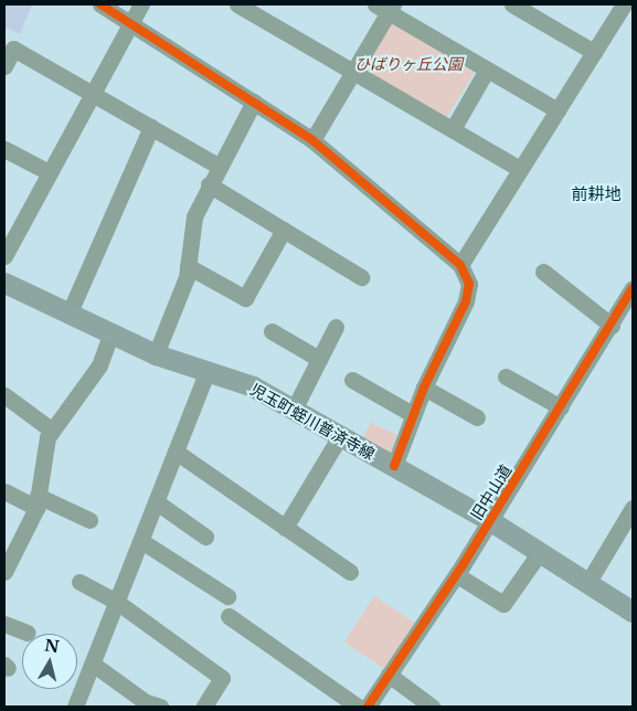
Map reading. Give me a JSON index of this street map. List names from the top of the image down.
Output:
{
  "streets": {
    "main road": ["児玉町蛭川普済寺線"],
    "street": ["旧中山道"]
  },
  "crossings": [
    ["児玉町蛭川普済寺線", "旧中山道"]
  ],
  "districts": ["前耕地"],
  "parks": ["ひばりヶ丘公園"],
  "north": "top"
}
